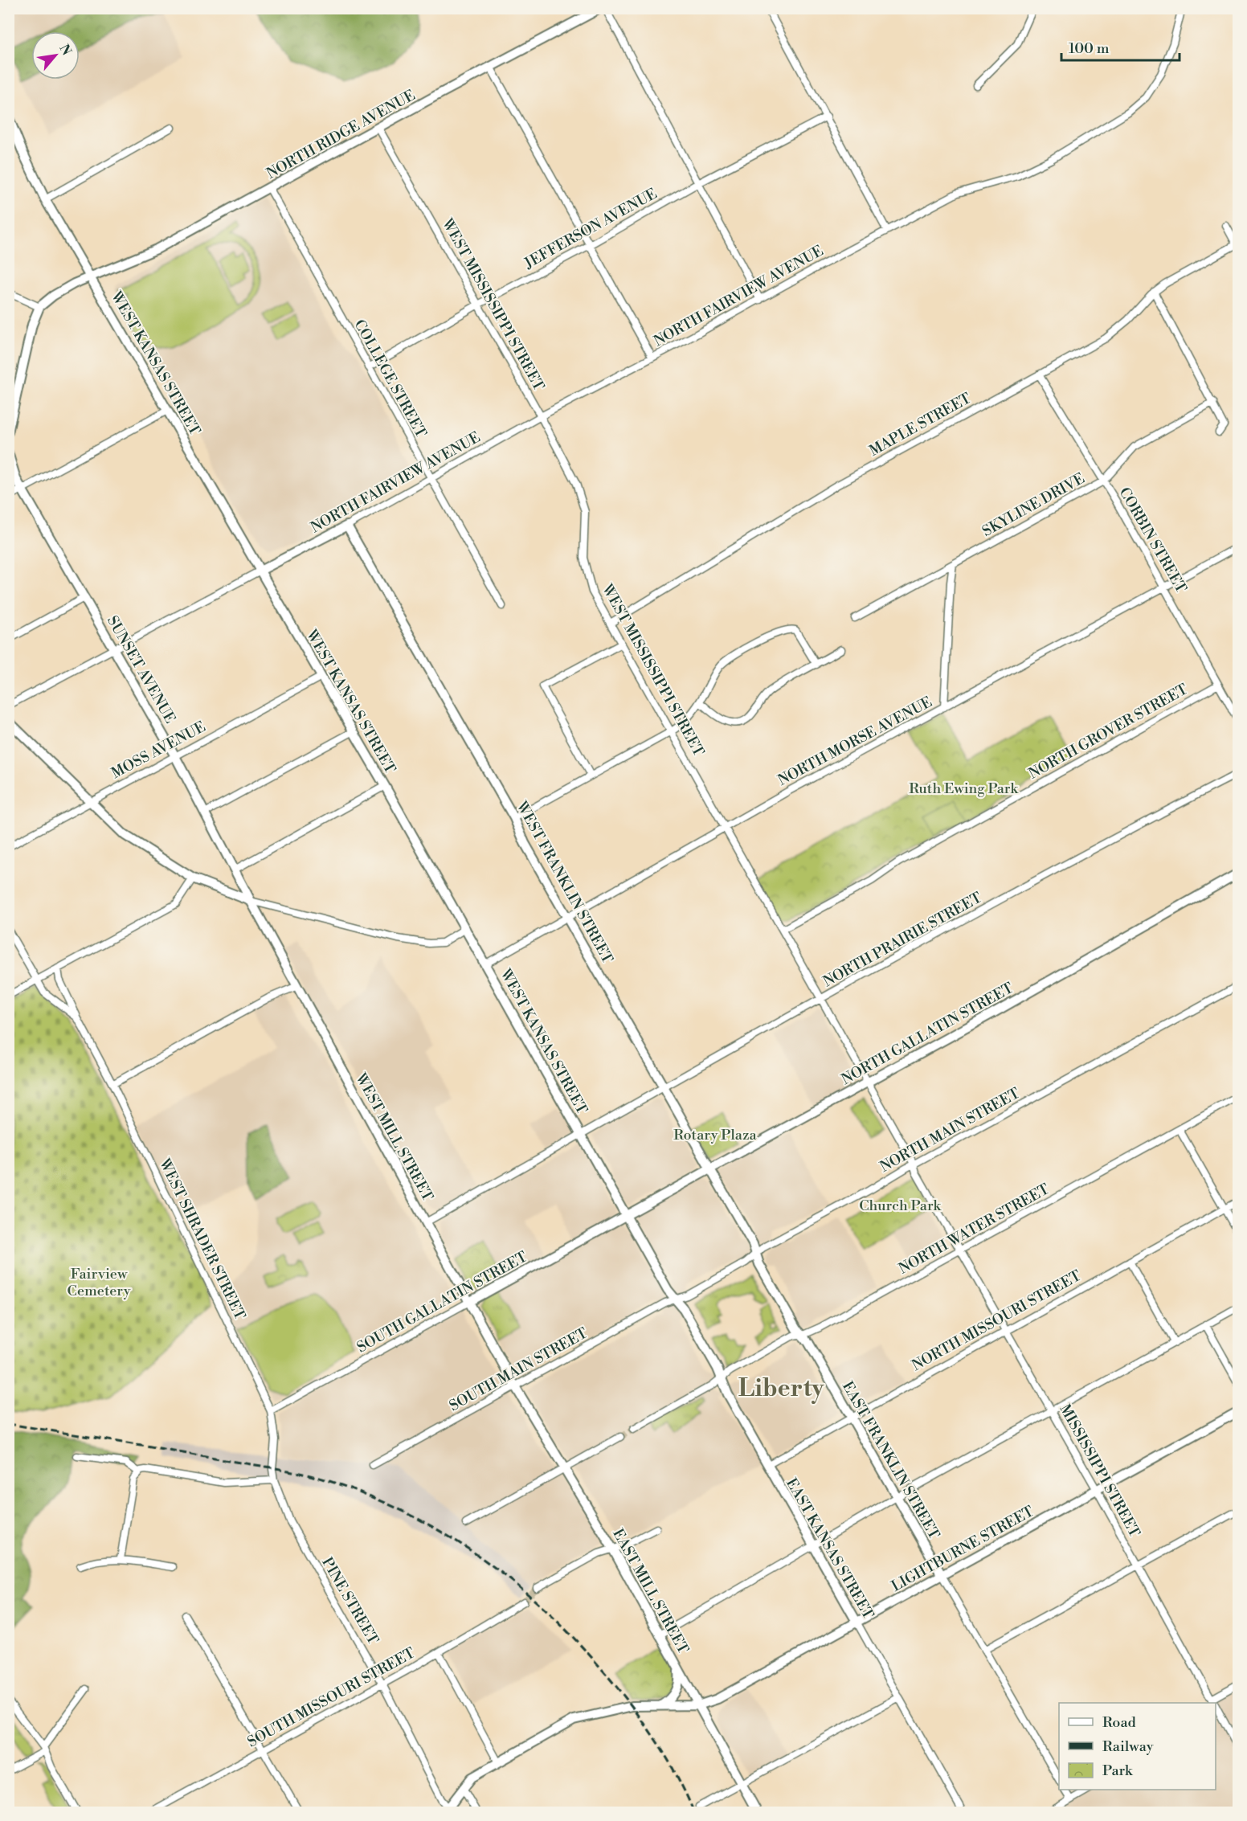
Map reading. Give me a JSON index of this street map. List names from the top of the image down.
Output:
{
  "streets": {
    "street": [
      "NORTH RIDGE AVENUE",
      "JEFFERSON AVENUE",
      "NORTH FAIRVIEW AVENUE",
      "WEST MISSISSIPPI STREET",
      "WEST KANSAS STREET",
      "COLLEGE STREET",
      "MAPLE STREET",
      "SKYLINE DRIVE",
      "CORBIN STREET",
      "SUNSET AVENUE",
      "NORTH GROVER STREET",
      "NORTH MORSE AVENUE",
      "MOSS AVENUE",
      "WEST FRANKLIN STREET",
      "NORTH PRAIRIE STREET",
      "NORTH GALLATIN STREET",
      "NORTH MAIN STREET",
      "WEST MILL STREET",
      "NORTH WATER STREET",
      "WEST SHRADER STREET",
      "SOUTH GALLATIN STREET",
      "NORTH MISSOURI STREET",
      "SOUTH MAIN STREET",
      "EAST FRANKLIN STREET",
      "MISSISSIPPI STREET",
      "EAST KANSAS STREET",
      "LIGHTBURNE STREET",
      "EAST MILL STREET",
      "PINE STREET",
      "SOUTH MISSOURI STREET"
    ]
  },
  "crossings": [
    ["NORTH RIDGE AVENUE", "WEST MISSISSIPPI STREET"],
    ["NORTH RIDGE AVENUE", "WEST KANSAS STREET"],
    ["NORTH RIDGE AVENUE", "COLLEGE STREET"],
    ["JEFFERSON AVENUE", "WEST MISSISSIPPI STREET"],
    ["JEFFERSON AVENUE", "COLLEGE STREET"],
    ["NORTH FAIRVIEW AVENUE", "WEST MISSISSIPPI STREET"],
    ["NORTH FAIRVIEW AVENUE", "WEST KANSAS STREET"],
    ["NORTH FAIRVIEW AVENUE", "COLLEGE STREET"],
    ["NORTH FAIRVIEW AVENUE", "WEST FRANKLIN STREET"],
    ["WEST MISSISSIPPI STREET", "MAPLE STREET"],
    ["WEST MISSISSIPPI STREET", "NORTH GROVER STREET"],
    ["WEST MISSISSIPPI STREET", "NORTH MORSE AVENUE"],
    ["WEST MISSISSIPPI STREET", "NORTH PRAIRIE STREET"],
    ["WEST MISSISSIPPI STREET", "NORTH GALLATIN STREET"],
    ["WEST MISSISSIPPI STREET", "NORTH MAIN STREET"],
    ["WEST MISSISSIPPI STREET", "NORTH WATER STREET"],
    ["WEST MISSISSIPPI STREET", "MISSISSIPPI STREET"],
    ["WEST KANSAS STREET", "NORTH MORSE AVENUE"],
    ["WEST KANSAS STREET", "MOSS AVENUE"],
    ["WEST KANSAS STREET", "NORTH PRAIRIE STREET"],
    ["WEST KANSAS STREET", "NORTH GALLATIN STREET"],
    ["WEST KANSAS STREET", "NORTH MAIN STREET"],
    ["WEST KANSAS STREET", "SOUTH GALLATIN STREET"],
    ["WEST KANSAS STREET", "SOUTH MAIN STREET"],
    ["WEST KANSAS STREET", "EAST KANSAS STREET"],
    ["MAPLE STREET", "CORBIN STREET"],
    ["SKYLINE DRIVE", "CORBIN STREET"],
    ["CORBIN STREET", "NORTH GROVER STREET"],
    ["CORBIN STREET", "NORTH MORSE AVENUE"],
    ["SUNSET AVENUE", "MOSS AVENUE"],
    ["SUNSET AVENUE", "WEST MILL STREET"],
    ["NORTH MORSE AVENUE", "WEST FRANKLIN STREET"],
    ["WEST FRANKLIN STREET", "NORTH PRAIRIE STREET"],
    ["WEST FRANKLIN STREET", "NORTH GALLATIN STREET"],
    ["WEST FRANKLIN STREET", "NORTH MAIN STREET"],
    ["WEST FRANKLIN STREET", "EAST FRANKLIN STREET"],
    ["NORTH PRAIRIE STREET", "WEST MILL STREET"],
    ["NORTH GALLATIN STREET", "SOUTH GALLATIN STREET"],
    ["NORTH MAIN STREET", "SOUTH MAIN STREET"],
    ["NORTH MAIN STREET", "EAST FRANKLIN STREET"],
    ["NORTH MAIN STREET", "EAST KANSAS STREET"],
    ["WEST MILL STREET", "SOUTH GALLATIN STREET"],
    ["WEST MILL STREET", "SOUTH MAIN STREET"],
    ["WEST MILL STREET", "EAST MILL STREET"],
    ["NORTH WATER STREET", "EAST FRANKLIN STREET"],
    ["NORTH WATER STREET", "MISSISSIPPI STREET"],
    ["NORTH WATER STREET", "EAST KANSAS STREET"],
    ["WEST SHRADER STREET", "SOUTH GALLATIN STREET"],
    ["WEST SHRADER STREET", "PINE STREET"],
    ["NORTH MISSOURI STREET", "EAST FRANKLIN STREET"],
    ["NORTH MISSOURI STREET", "MISSISSIPPI STREET"],
    ["NORTH MISSOURI STREET", "EAST KANSAS STREET"],
    ["SOUTH MAIN STREET", "EAST KANSAS STREET"],
    ["SOUTH MAIN STREET", "EAST MILL STREET"],
    ["EAST FRANKLIN STREET", "LIGHTBURNE STREET"],
    ["MISSISSIPPI STREET", "LIGHTBURNE STREET"],
    ["EAST KANSAS STREET", "LIGHTBURNE STREET"],
    ["LIGHTBURNE STREET", "EAST MILL STREET"],
    ["PINE STREET", "SOUTH MISSOURI STREET"]
  ],
  "districts": ["Liberty"],
  "parks": [
    "Ruth Ewing Park",
    "Rotary Plaza",
    "Church Park",
    "Fairview Cemetery"
  ],
  "legend": ["Road", "Railway", "Park"],
  "scale_bar": "100 m",
  "north": "top right"
}
